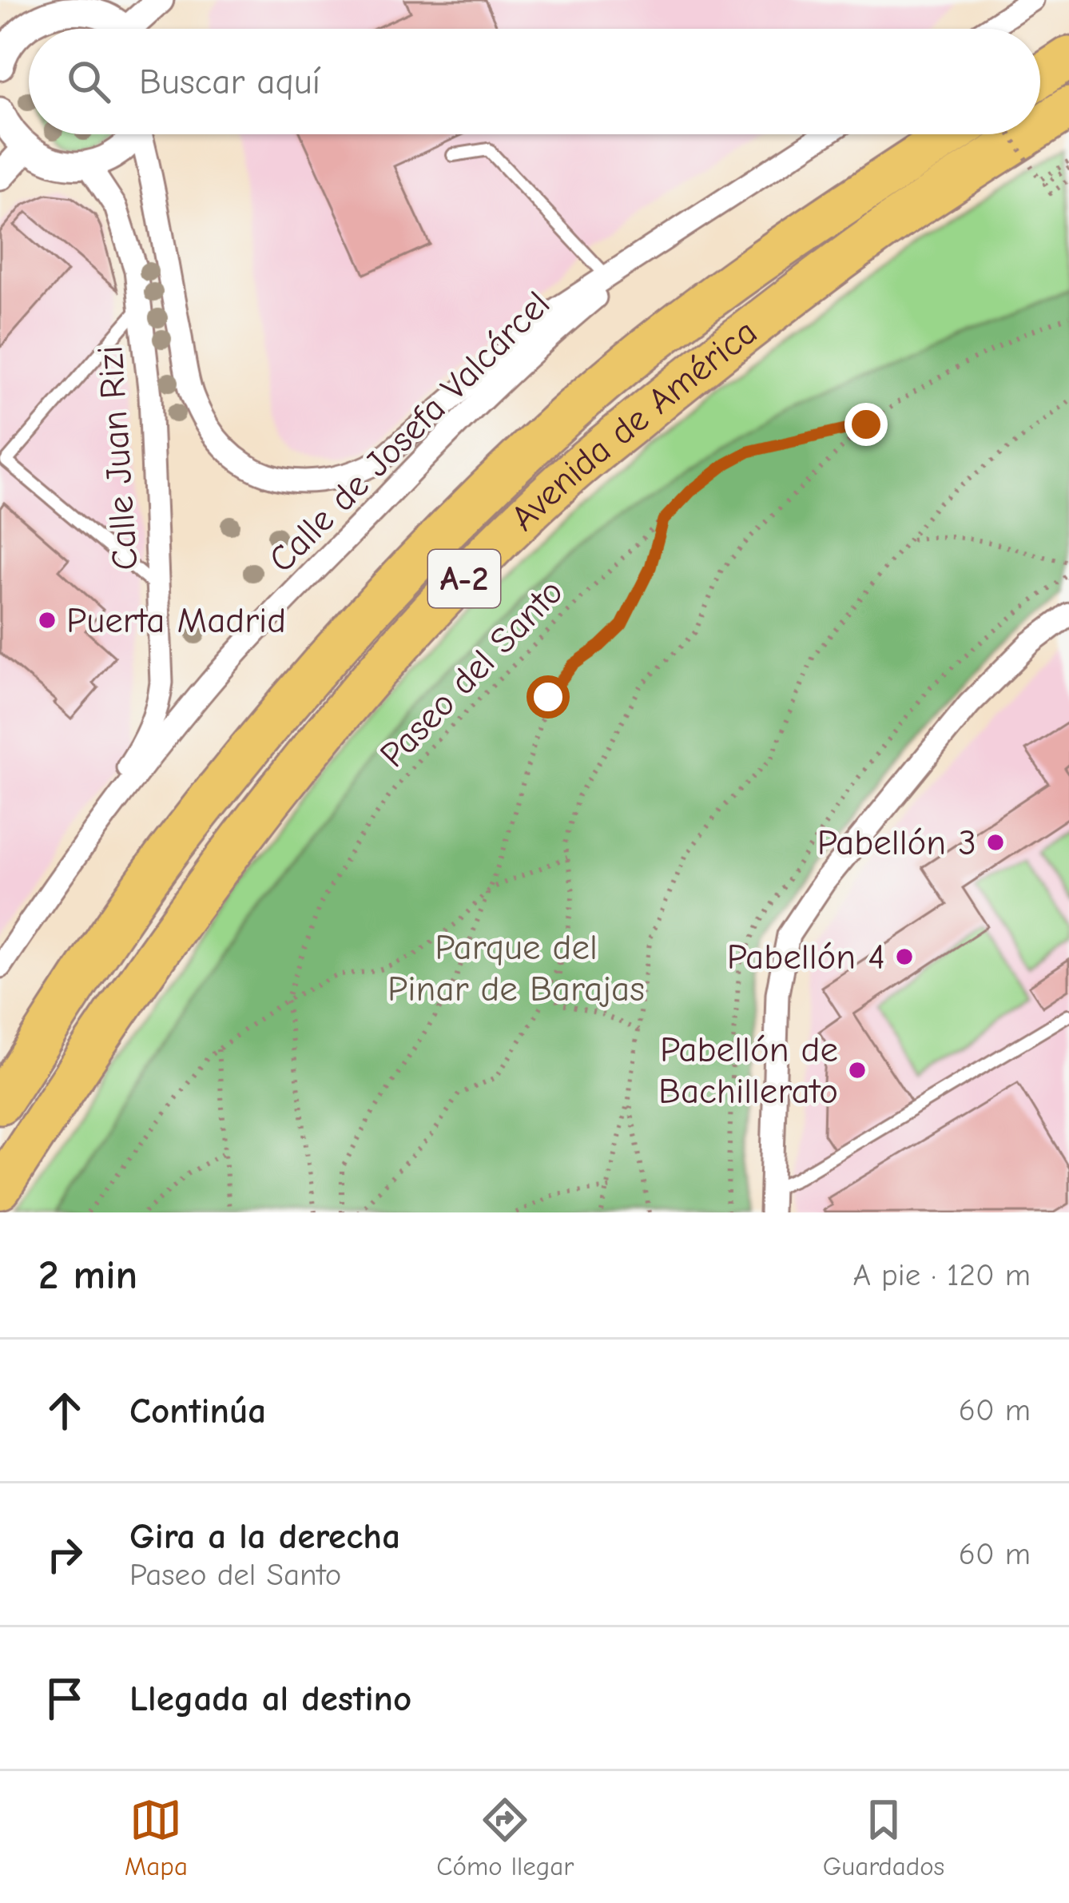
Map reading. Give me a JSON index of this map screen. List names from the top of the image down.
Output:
{
  "streets": {
    "highway": ["Avenida de América", "A-2"],
    "street": ["Calle de Josefa Valcárcel", "Calle Juan Rizi"],
    "path": ["Paseo del Santo"]
  },
  "crossings": [
    ["Calle de Josefa Valcárcel", "Calle Juan Rizi"]
  ],
  "parks": ["Parque del Pinar de Barajas"],
  "places": [
    "Puerta Madrid",
    "Pabellón 3",
    "Pabellón 4",
    "Pabellón de Bachillerato"
  ],
  "page": {
    "search": "Buscar aquí",
    "heading": ["2 min", "A pie · 120 m"],
    "list": [
      ["Continúa", "60 m"],
      ["Gira a la derecha", "Paseo del Santo", "60 m"],
      "Llegada al destino"
    ],
    "nav": ["Mapa", "Cómo llegar", "Guardados"]
  }
}
